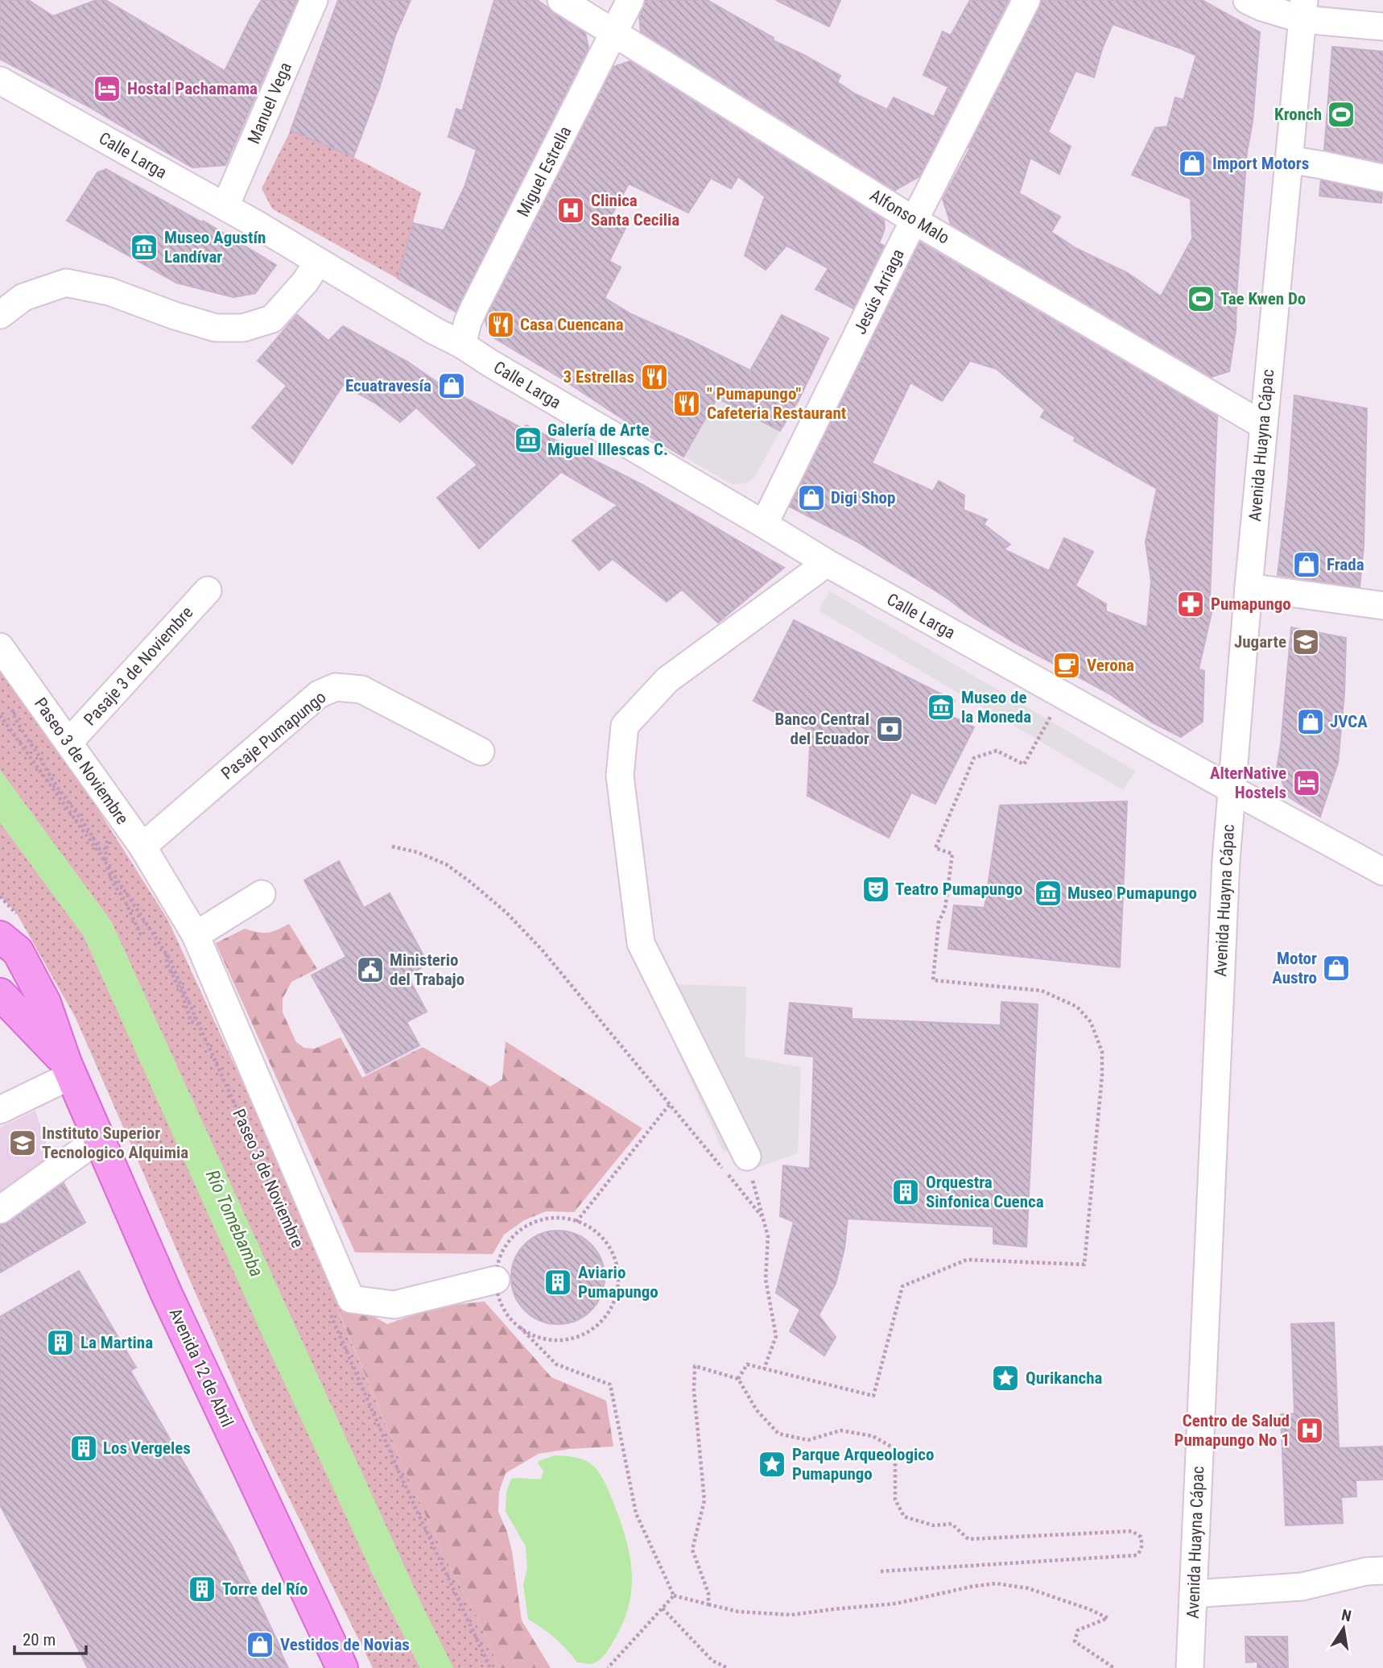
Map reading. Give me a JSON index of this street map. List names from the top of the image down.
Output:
{
  "streets": {
    "main road": ["Avenida 12 de Abril"],
    "street": [
      "Manuel Vega",
      "Calle Larga",
      "Miguel Estrella",
      "Alfonso Malo",
      "Jesús Arriaga",
      "Avenida Huayna Cápac",
      "Pasaje 3 de Noviembre",
      "Pasaje Pumapungo",
      "Paseo 3 de Noviembre"
    ]
  },
  "crossings": [
    ["Manuel Vega", "Calle Larga"],
    ["Calle Larga", "Miguel Estrella"],
    ["Calle Larga", "Jesús Arriaga"],
    ["Calle Larga", "Avenida Huayna Cápac"],
    ["Miguel Estrella", "Alfonso Malo"],
    ["Alfonso Malo", "Jesús Arriaga"],
    ["Alfonso Malo", "Avenida Huayna Cápac"],
    ["Pasaje 3 de Noviembre", "Paseo 3 de Noviembre"],
    ["Pasaje Pumapungo", "Paseo 3 de Noviembre"]
  ],
  "water": ["Río Tomebamba"],
  "places": {
    "hotel": ["Hostal Pachamama", "AlterNative Hostels"],
    "sports": ["Kronch", "Tae Kwen Do"],
    "shop": [
      "Import Motors",
      "Ecuatravesía",
      "Digi Shop",
      "Frada",
      "JVCA",
      "Motor Austro",
      "Vestidos de Novias"
    ],
    "hospital": ["Clinica Santa Cecilia", "Centro de Salud Pumapungo No 1"],
    "museum": [
      "Museo Agustín Landívar",
      "Galería de Arte Miguel Illescas C.",
      "Museo de la Moneda",
      "Museo Pumapungo"
    ],
    "restaurant": ["Casa Cuencana", "3 Estrellas", "\" Pumapungo\" Cafeteria Restaurant"],
    "pharmacy": ["Pumapungo"],
    "school or university": ["Jugarte", "Instituto Superior Tecnologico Alquimia"],
    "cafe": ["Verona"],
    "bank": ["Banco Central del Ecuador"],
    "theatre": ["Teatro Pumapungo"],
    "public building": ["Ministerio del Trabajo"],
    "building": [
      "Orquestra Sinfonica Cuenca",
      "Aviario Pumapungo",
      "La Martina",
      "Los Vergeles",
      "Torre del Río"
    ],
    "place": ["Qurikancha", "Parque Arqueologico Pumapungo"]
  },
  "scale_bar": "20 m",
  "north": "top"
}
